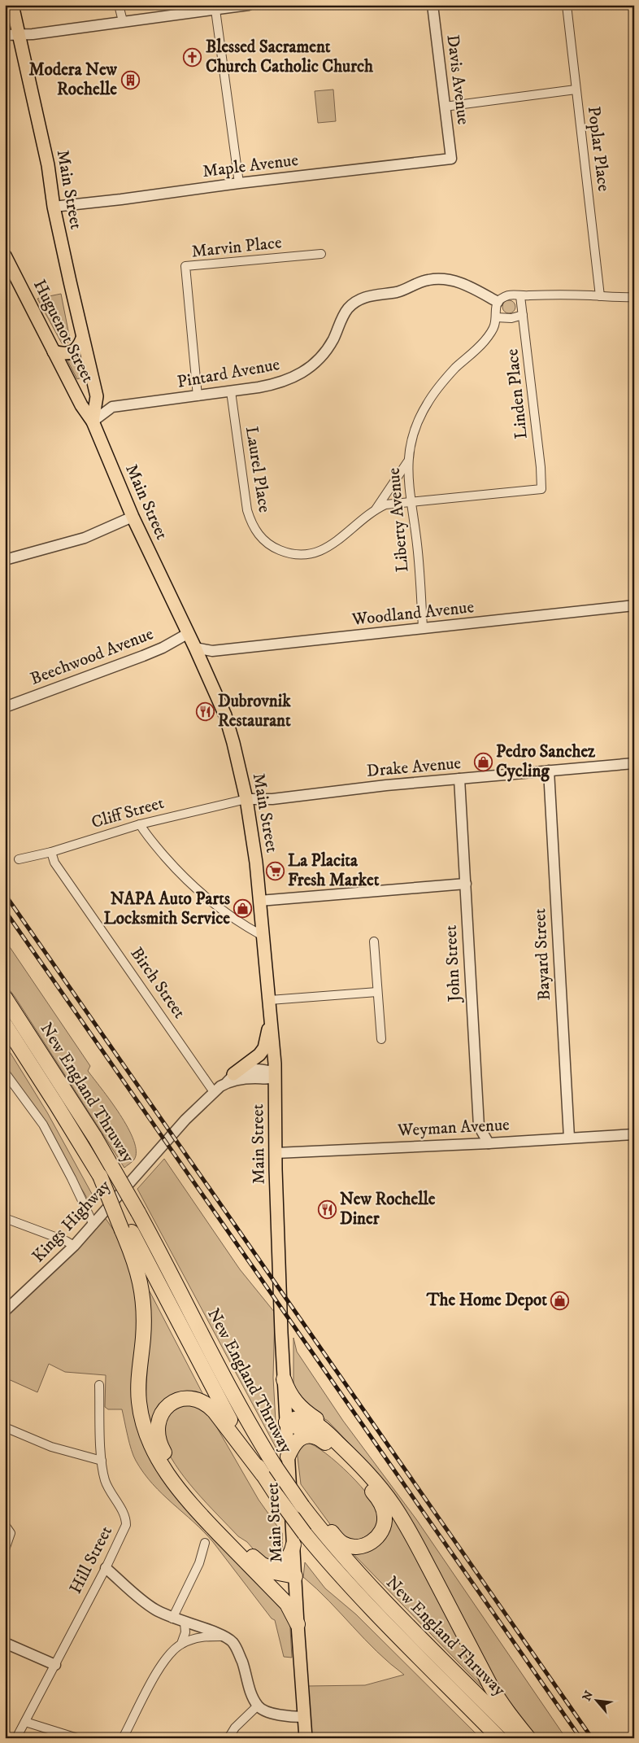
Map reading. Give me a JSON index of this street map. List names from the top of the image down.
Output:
{
  "streets": {
    "highway": ["New England Thruway"],
    "main road": ["Main Street", "Huguenot Street"],
    "street": [
      "Davis Avenue",
      "Poplar Place",
      "Maple Avenue",
      "Marvin Place",
      "Pintard Avenue",
      "Linden Place",
      "Laurel Place",
      "Liberty Avenue",
      "Woodland Avenue",
      "Beechwood Avenue",
      "Drake Avenue",
      "Cliff Street",
      "Bayard Street",
      "John Street",
      "Birch Street",
      "Weyman Avenue",
      "Kings Highway",
      "Hill Street"
    ]
  },
  "crossings": [
    ["Davis Avenue", "Maple Avenue"],
    ["Maple Avenue", "Main Street"],
    ["Main Street", "Huguenot Street"],
    ["Main Street", "Pintard Avenue"],
    ["Main Street", "Woodland Avenue"],
    ["Main Street", "Beechwood Avenue"],
    ["Main Street", "Drake Avenue"],
    ["Main Street", "Cliff Street"],
    ["Main Street", "Weyman Avenue"],
    ["Main Street", "Kings Highway"],
    ["Marvin Place", "Pintard Avenue"],
    ["Huguenot Street", "Pintard Avenue"],
    ["Pintard Avenue", "Laurel Place"],
    ["Pintard Avenue", "Liberty Avenue"],
    ["Linden Place", "Laurel Place"],
    ["Laurel Place", "Liberty Avenue"],
    ["Liberty Avenue", "Woodland Avenue"],
    ["Drake Avenue", "Cliff Street"],
    ["Drake Avenue", "Bayard Street"],
    ["Drake Avenue", "John Street"],
    ["Cliff Street", "Birch Street"],
    ["Bayard Street", "Weyman Avenue"],
    ["John Street", "Weyman Avenue"],
    ["Birch Street", "Kings Highway"]
  ],
  "places": {
    "church": ["Blessed Sacrament Church Catholic Church"],
    "building": ["Modera New Rochelle"],
    "restaurant": ["Dubrovnik Restaurant", "New Rochelle Diner"],
    "shop": ["Pedro Sanchez Cycling", "NAPA Auto Parts Locksmith Service", "The Home Depot"],
    "supermarket": ["La Placita Fresh Market"]
  },
  "north": "top left"
}
